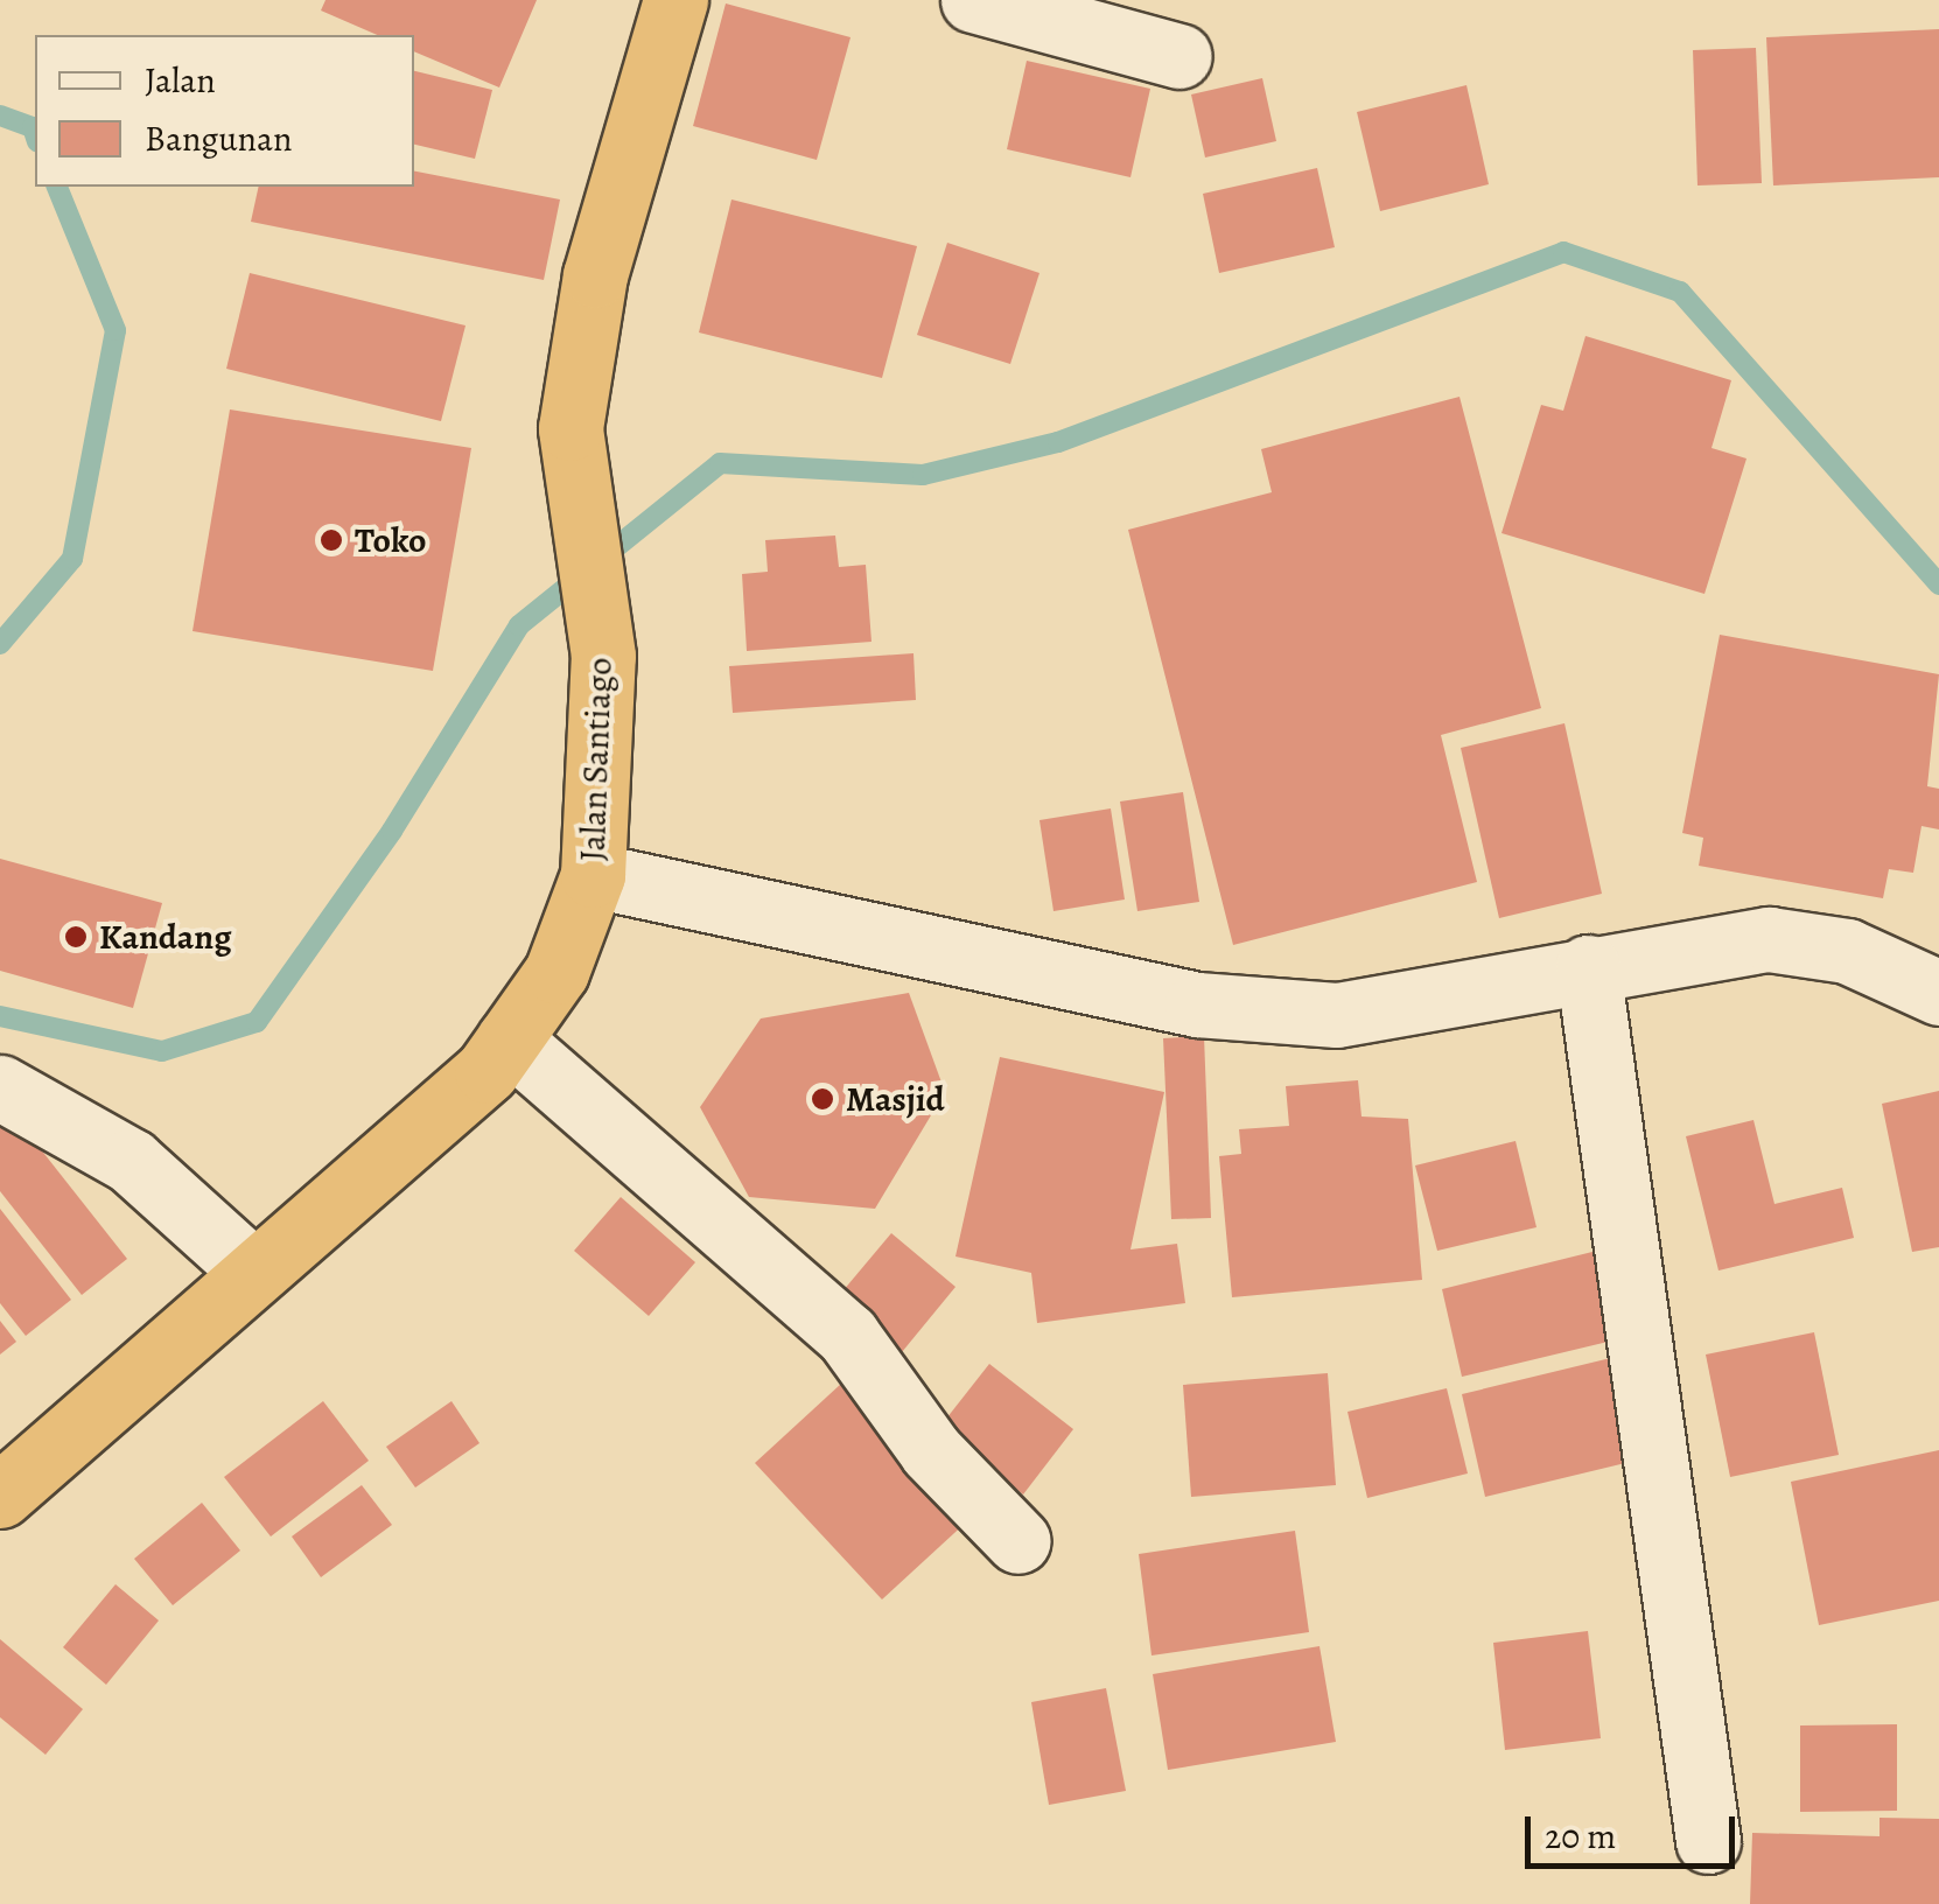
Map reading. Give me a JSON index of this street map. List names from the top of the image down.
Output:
{
  "streets": {
    "highway": ["Jalan Santiago"]
  },
  "places": ["Toko", "Kandang", "Masjid"],
  "legend": ["Jalan", "Bangunan"],
  "scale_bar": "20 m"
}
